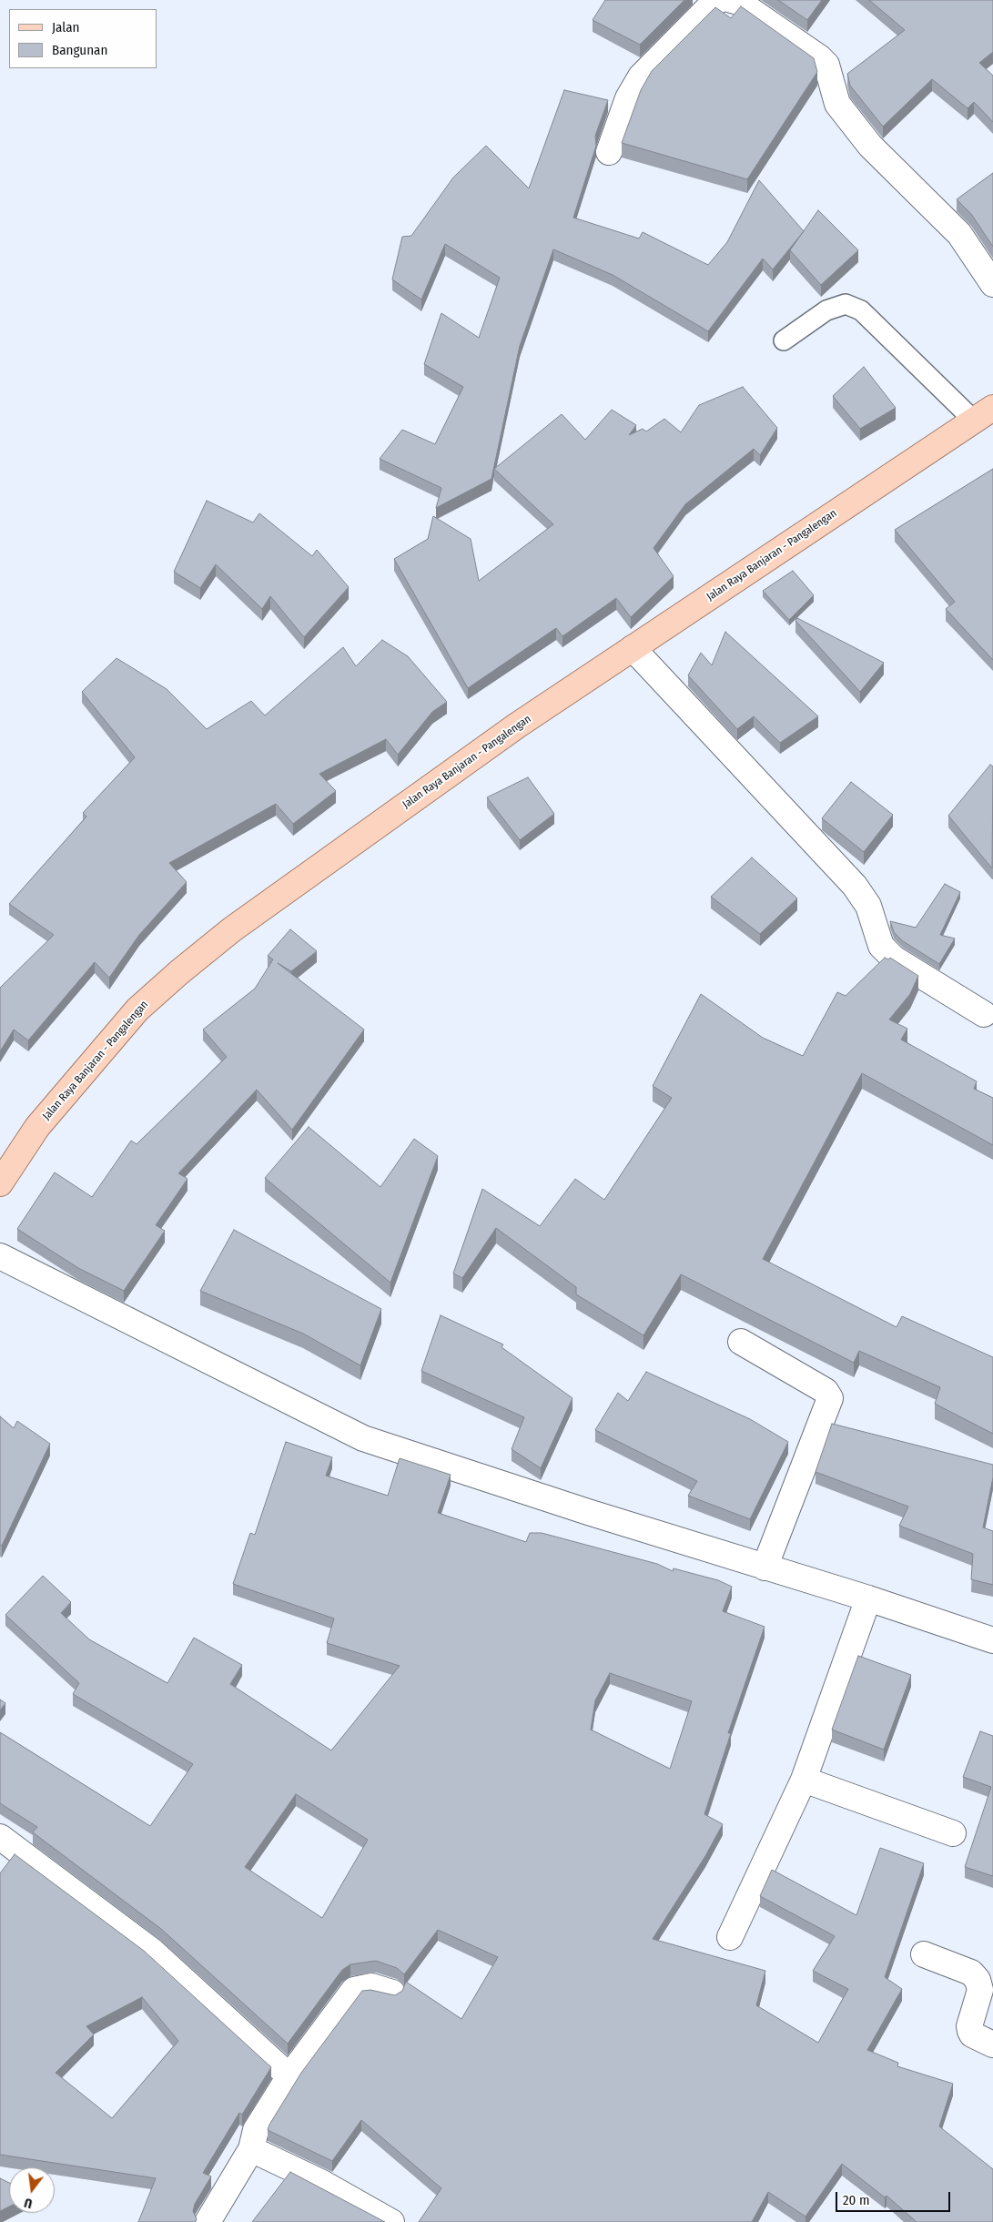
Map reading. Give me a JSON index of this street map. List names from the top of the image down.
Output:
{
  "streets": {
    "main road": ["Jalan Raya Banjaran - Pangalengan"]
  },
  "legend": ["Jalan", "Bangunan"],
  "scale_bar": "20 m",
  "north": "bottom"
}
